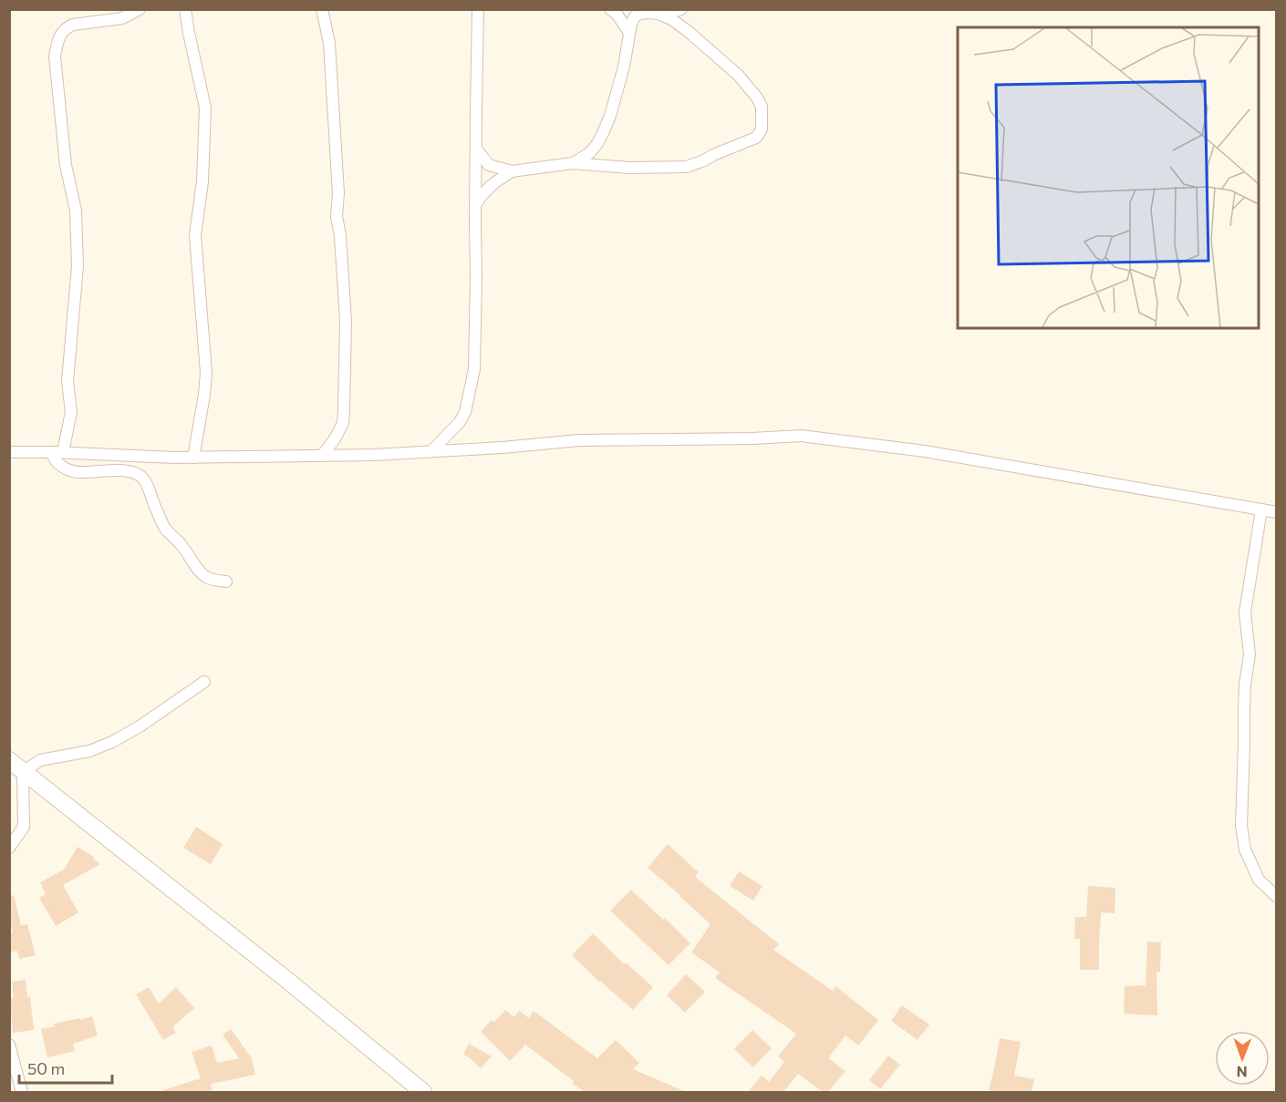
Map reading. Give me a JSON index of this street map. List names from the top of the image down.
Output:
{
  "scale_bar": "50 m",
  "north": "bottom"
}
